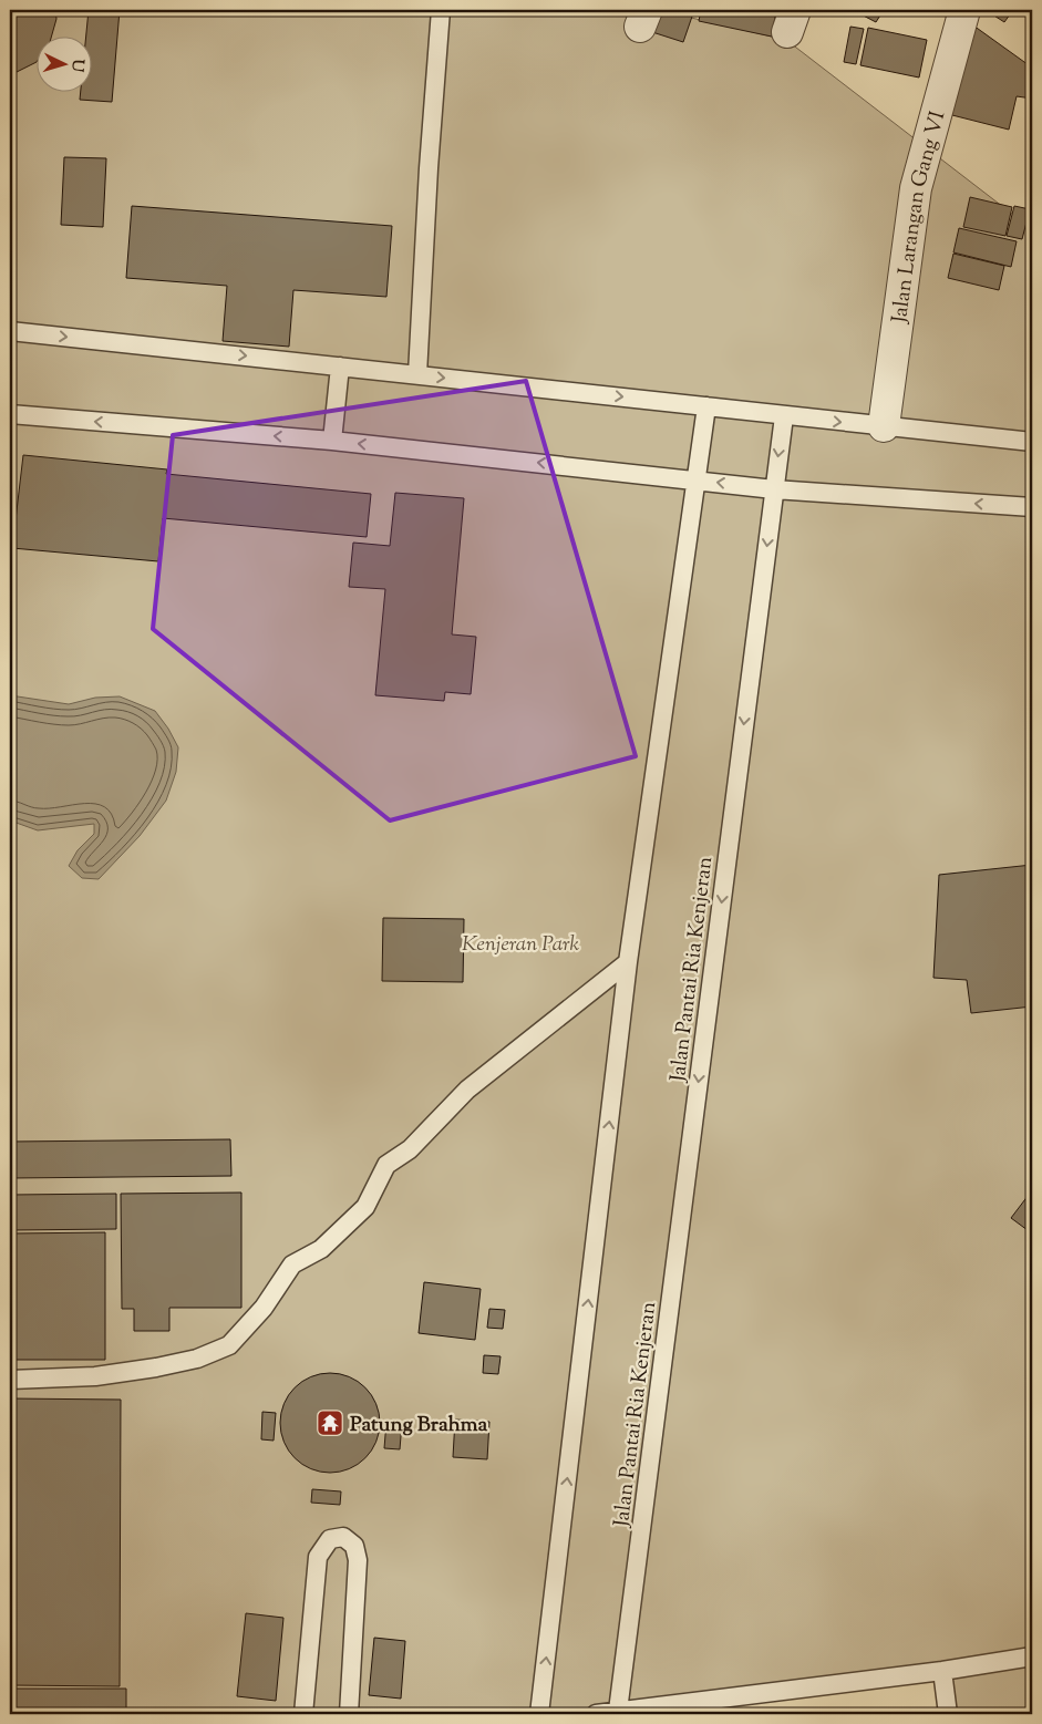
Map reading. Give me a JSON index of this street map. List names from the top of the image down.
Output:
{
  "streets": {
    "street": ["Jalan Larangan Gang VI"],
    "lane": ["Jalan Pantai Ria Kenjeran"]
  },
  "parks": ["Kenjeran Park"],
  "places": {
    "temple": ["Patung Brahma"]
  },
  "north": "right"
}
